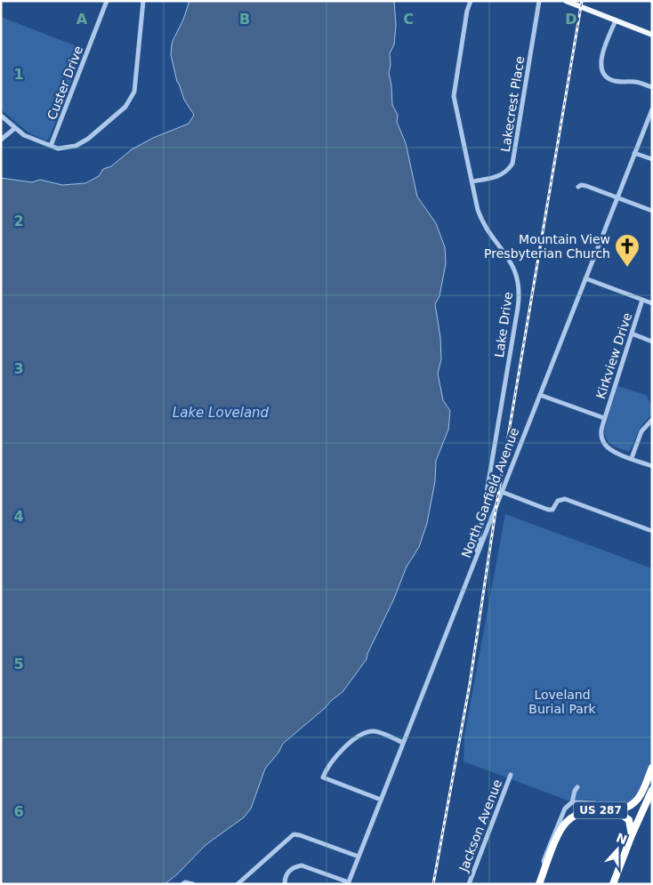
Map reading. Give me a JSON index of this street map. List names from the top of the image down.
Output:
{
  "streets": {
    "highway": ["US 287"],
    "street": [
      "Custer Drive",
      "Lakecrest Place",
      "Lake Drive",
      "Kirkview Drive",
      "North Garfield Avenue",
      "Jackson Avenue"
    ]
  },
  "crossings": [
    ["Lakecrest Place", "Lake Drive"],
    ["Lake Drive", "North Garfield Avenue"]
  ],
  "water": ["Lake Loveland"],
  "parks": ["Loveland Burial Park"],
  "places": {
    "church": ["Mountain View Presbyterian Church"]
  },
  "north": "top",
  "grid": {
    "columns": [
      "A",
      "B",
      "C",
      "D"
    ],
    "rows": [
      "1",
      "2",
      "3",
      "4",
      "5",
      "6"
    ]
  }
}
